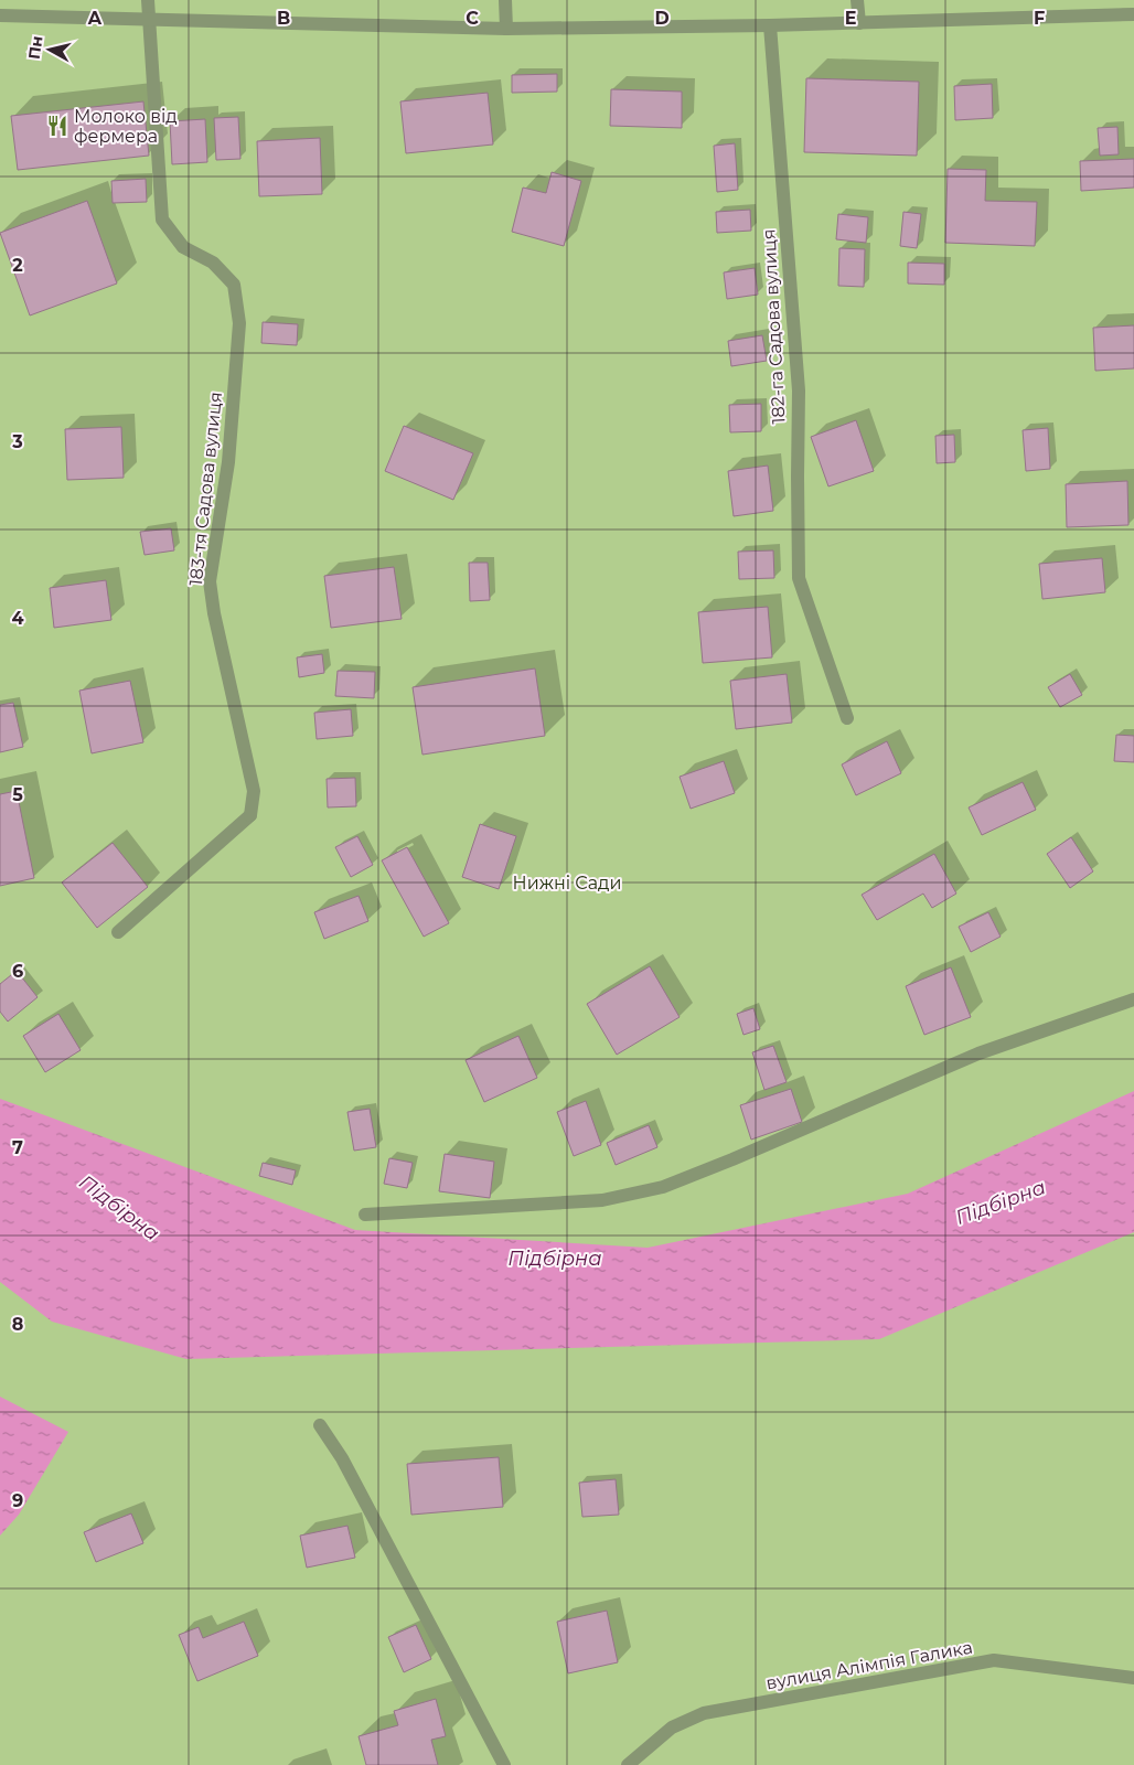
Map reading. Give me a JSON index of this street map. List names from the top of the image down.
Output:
{
  "streets": {
    "street": ["182-га Садова вулиця", "183-тя Садова вулиця", "вулиця Алімпія Галика"]
  },
  "water": ["Підбірна"],
  "parks": ["Нижні Сади"],
  "places": {
    "restaurant": ["Молоко від фермера"]
  },
  "north": "left",
  "grid": {
    "columns": [
      "A",
      "B",
      "C",
      "D",
      "E",
      "F"
    ],
    "rows": [
      "2",
      "3",
      "4",
      "5",
      "6",
      "7",
      "8",
      "9"
    ]
  }
}
